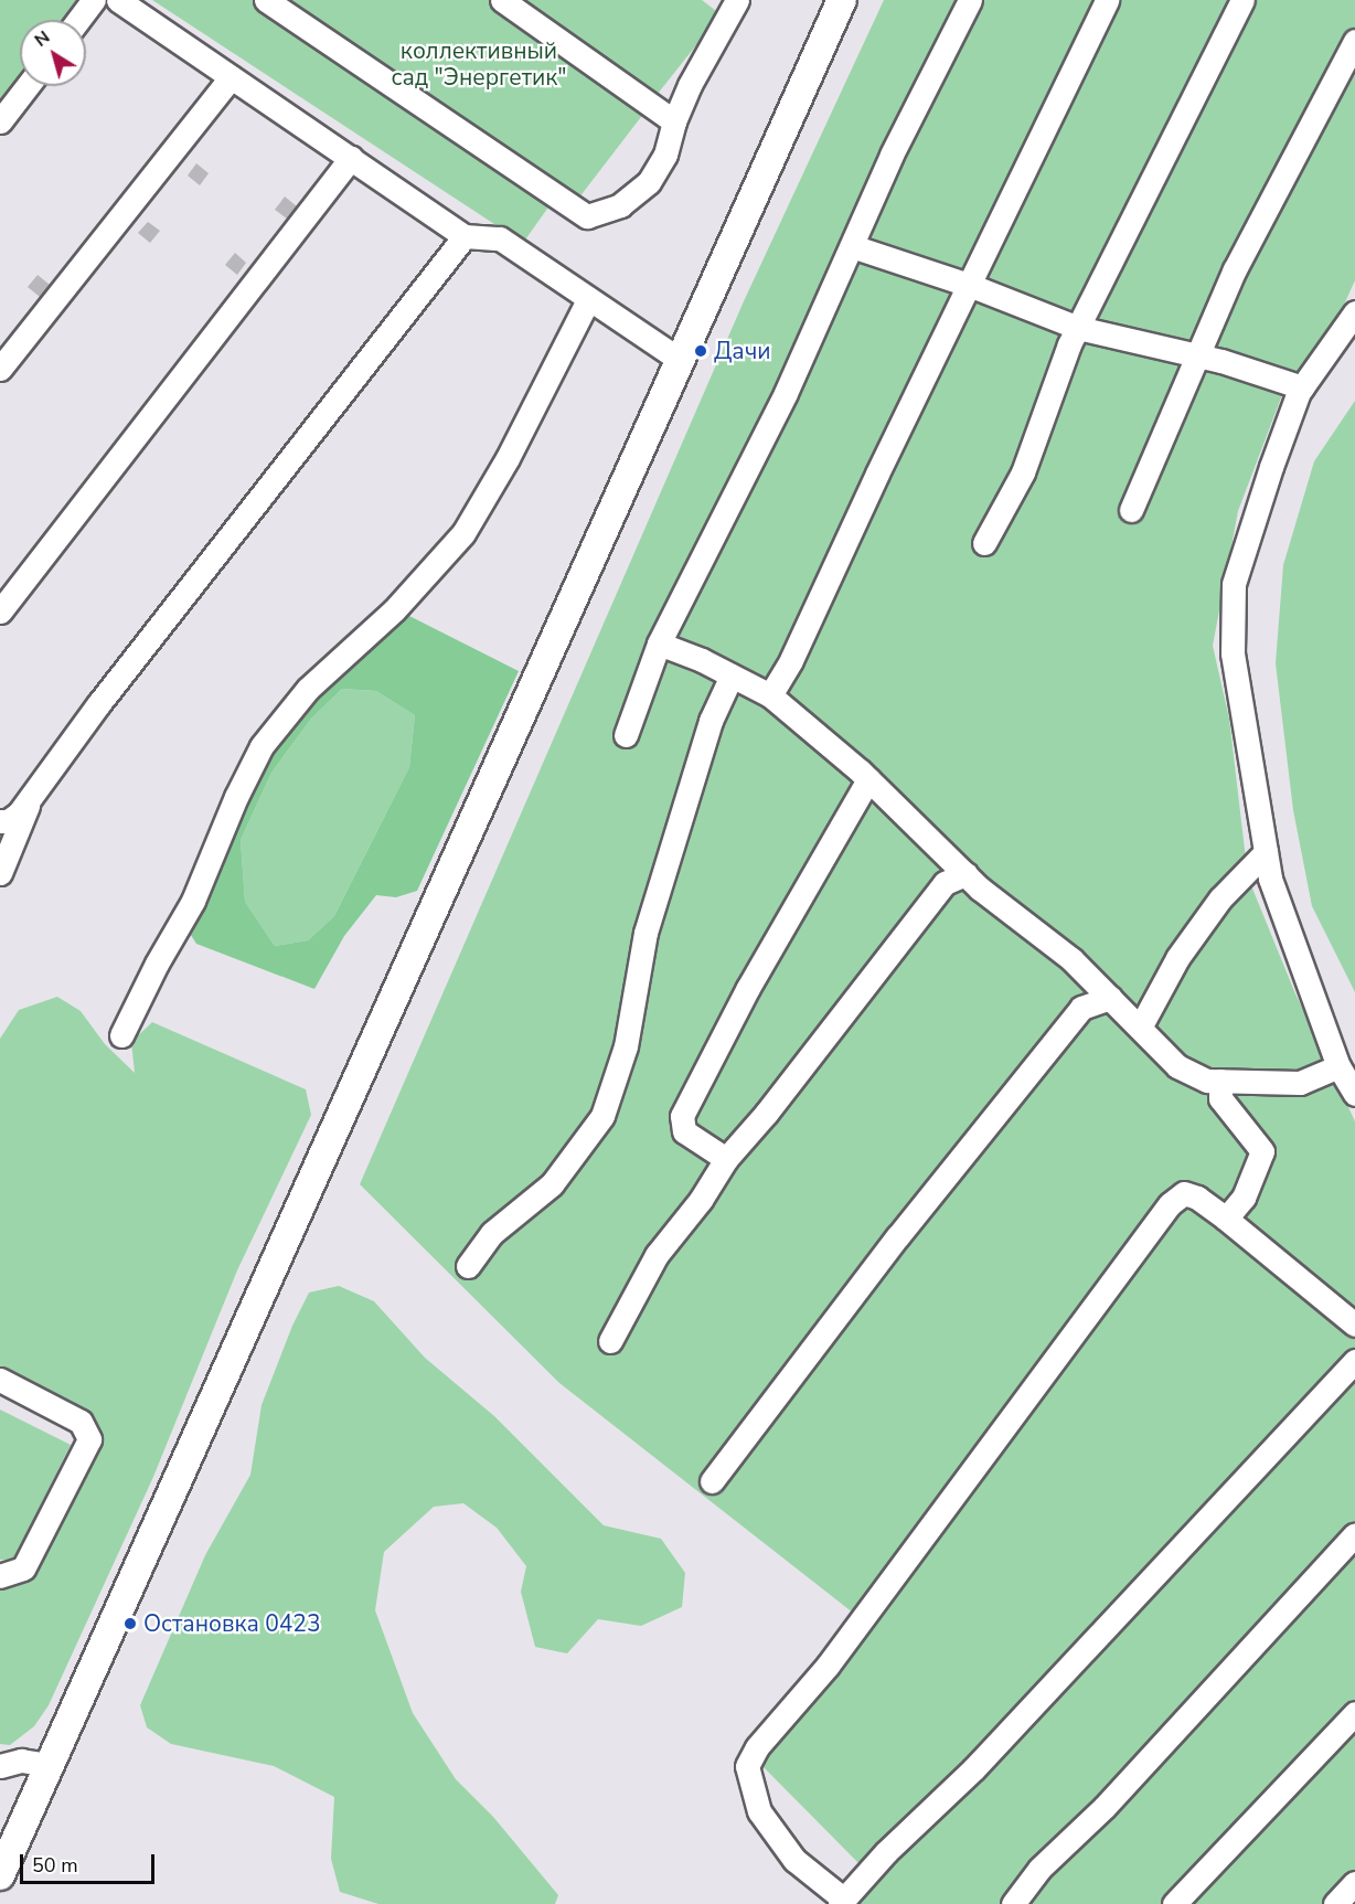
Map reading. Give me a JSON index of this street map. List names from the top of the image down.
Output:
{
  "parks": ["коллективный сад \"Энергетик\""],
  "places": ["Дачи", "Остановка 0423"],
  "scale_bar": "50 m",
  "north": "top left"
}
